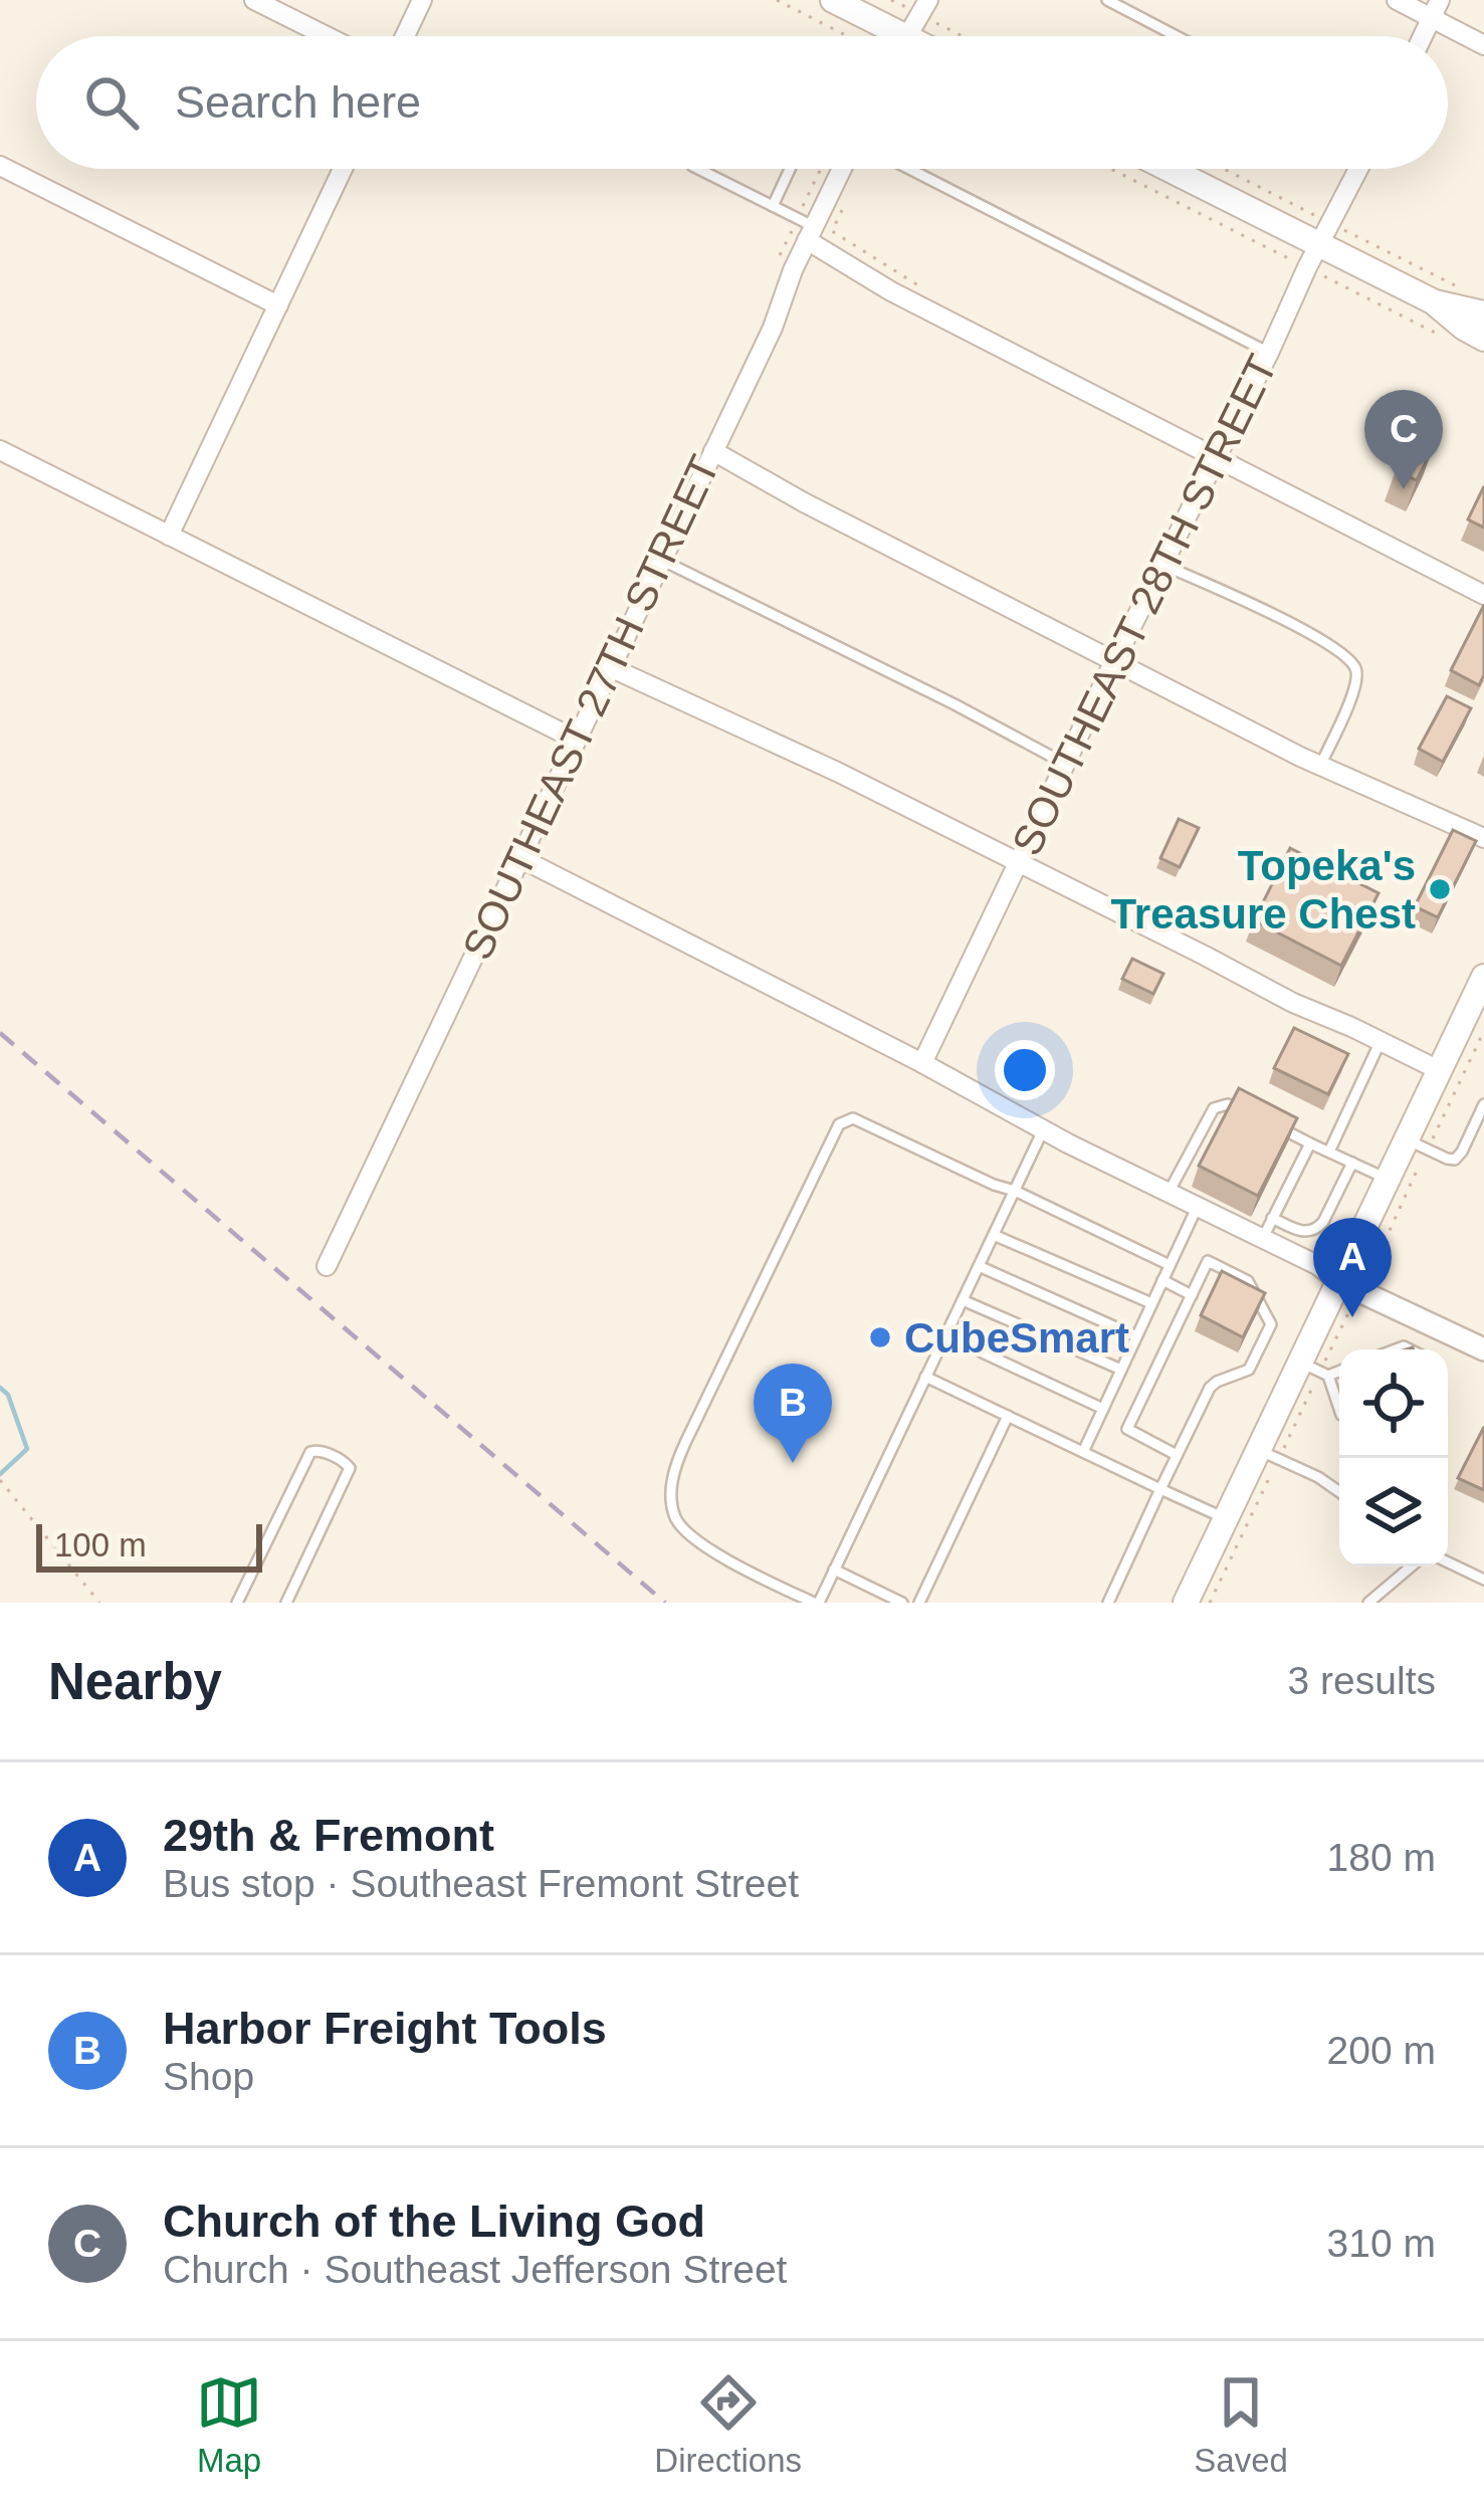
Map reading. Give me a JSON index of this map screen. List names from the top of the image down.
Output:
{
  "streets": {
    "street": ["SOUTHEAST 28TH STREET", "SOUTHEAST 27TH STREET"]
  },
  "places": ["Topeka's Treasure Chest", "CubeSmart"],
  "scale_bar": "100 m",
  "page": {
    "search": "Search here",
    "pins": ["C", "A", "B"],
    "scale": "100 m",
    "heading": ["Nearby", "3 results"],
    "list": [
      {
        "mark": "A",
        "name": "29th & Fremont",
        "note": "Bus stop · Southeast Fremont Street",
        "value": "180 m"
      },
      {
        "mark": "B",
        "name": "Harbor Freight Tools",
        "note": "Shop",
        "value": "200 m"
      },
      {
        "mark": "C",
        "name": "Church of the Living God",
        "note": "Church · Southeast Jefferson Street",
        "value": "310 m"
      }
    ],
    "nav": ["Map", "Directions", "Saved"]
  }
}
